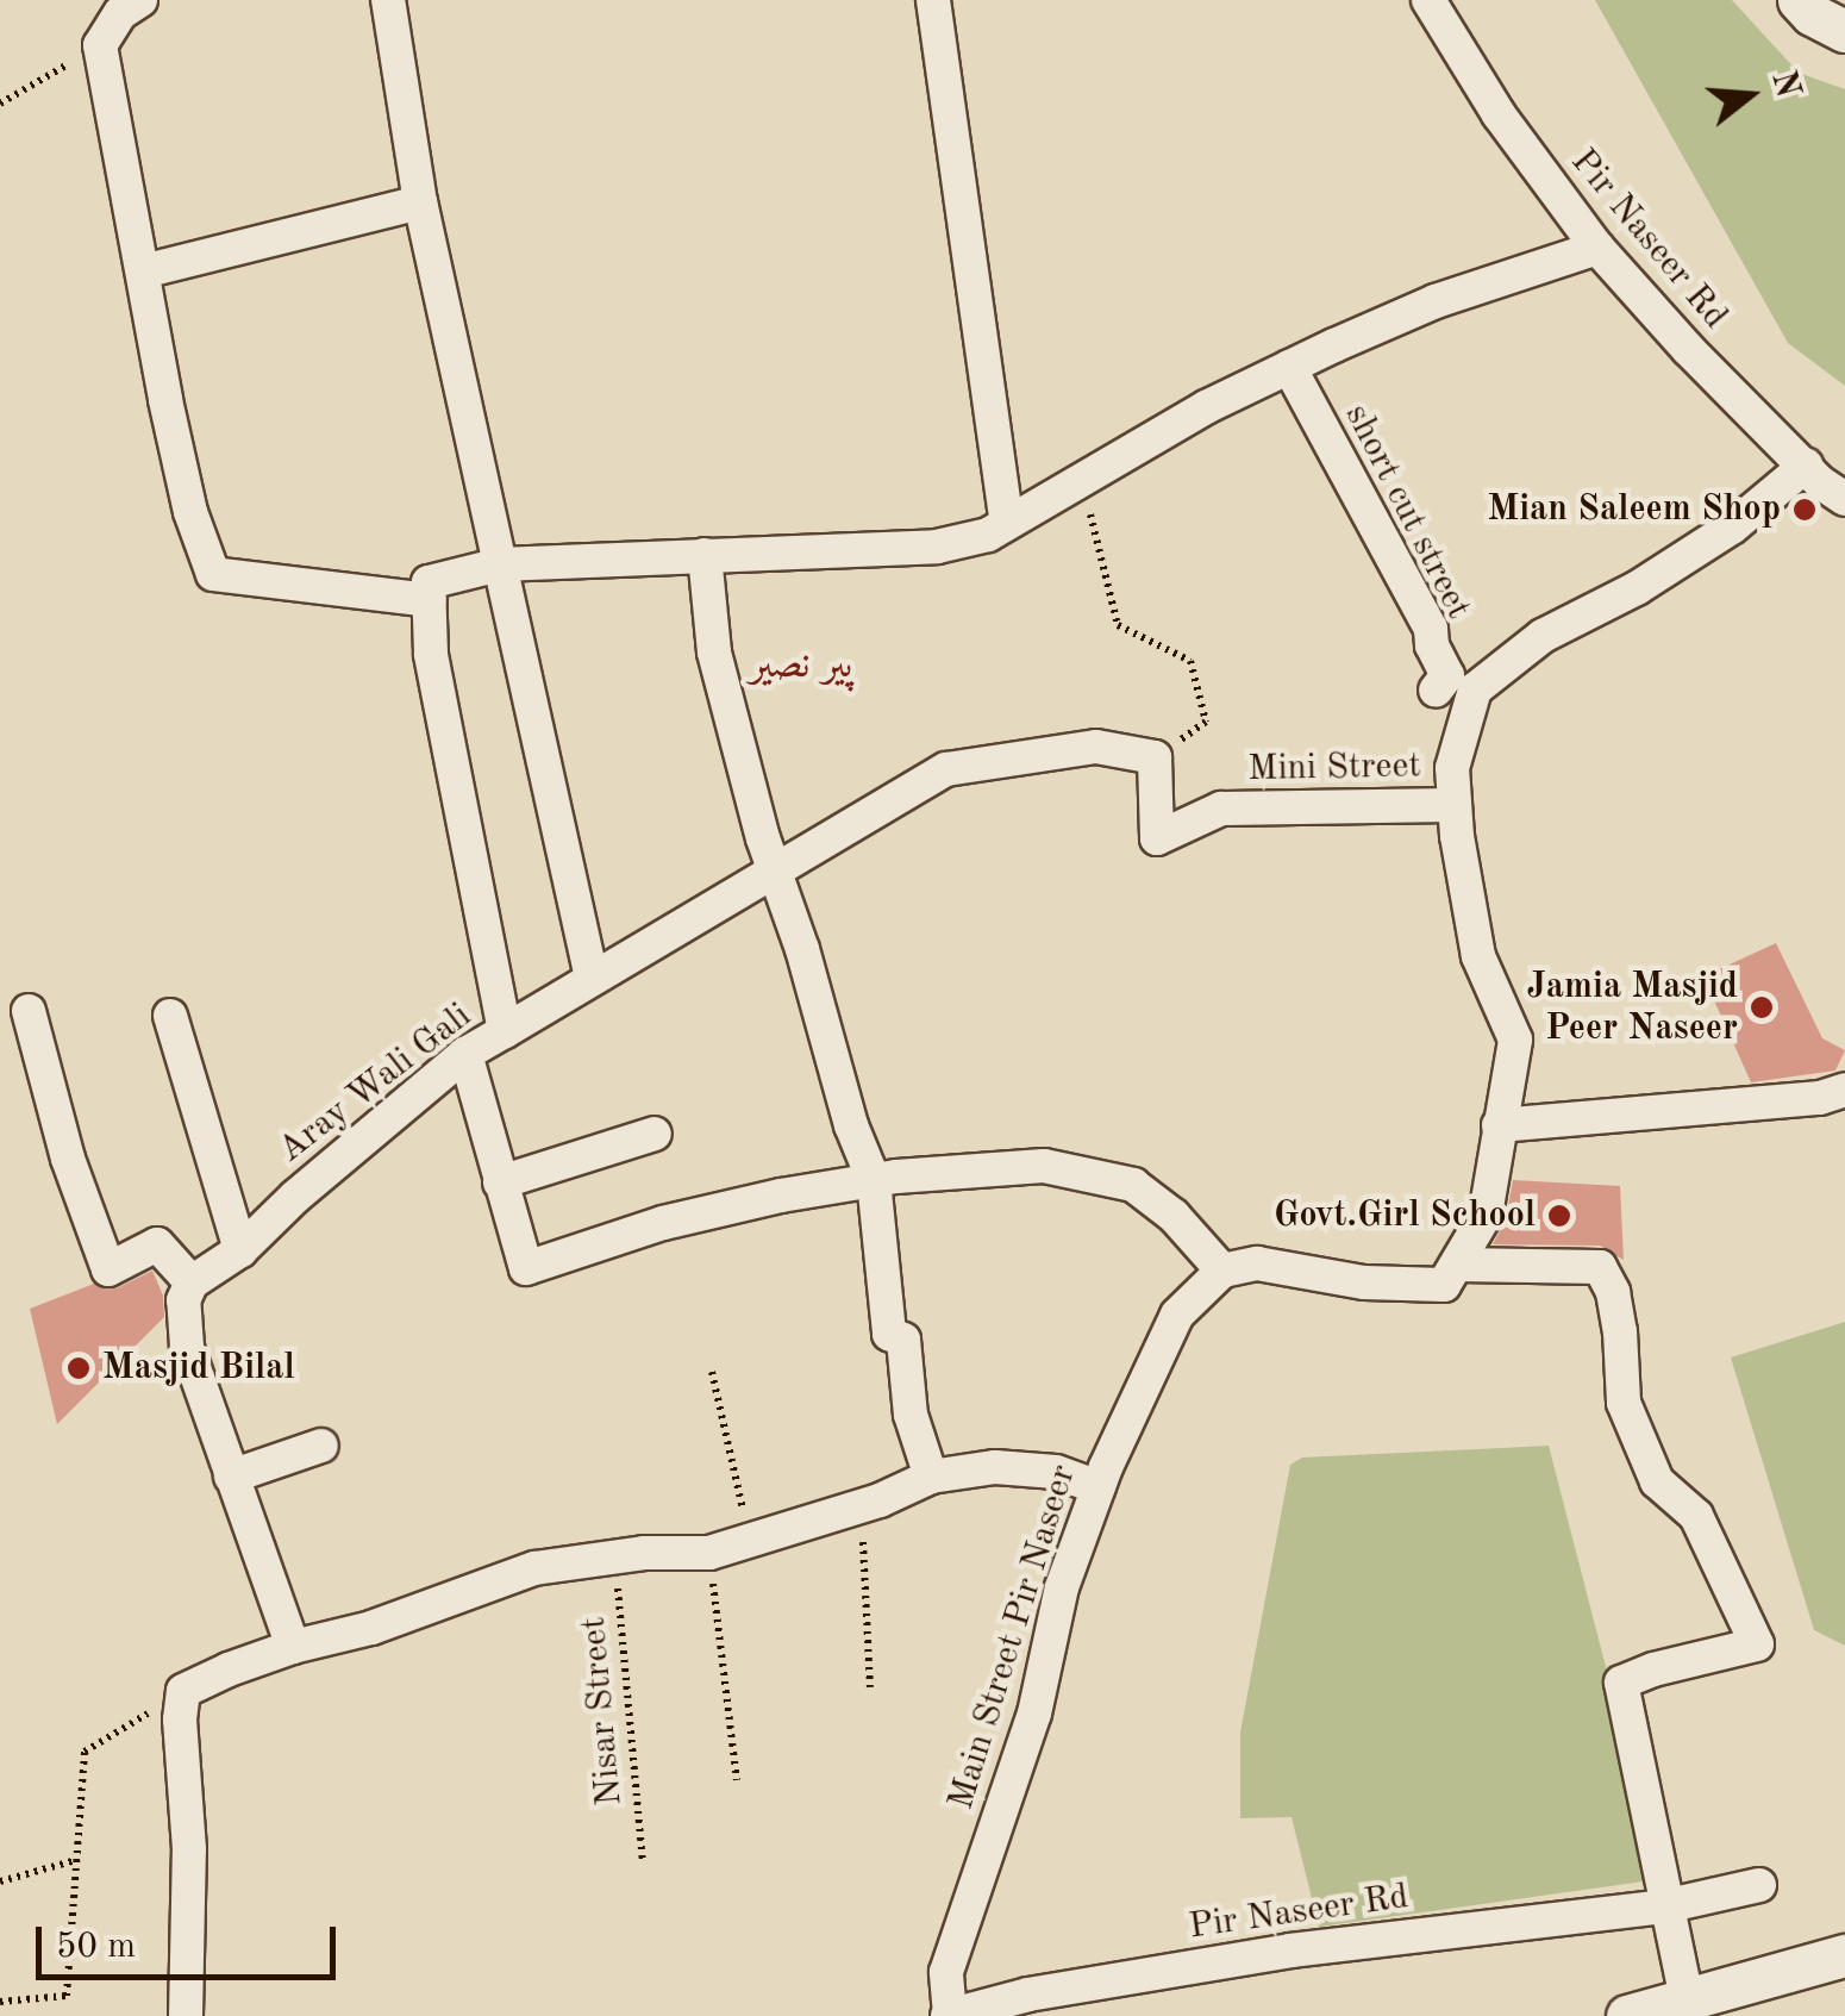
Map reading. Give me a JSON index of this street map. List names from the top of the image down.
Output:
{
  "streets": {
    "street": [
      "Pir Naseer Rd",
      "short cut street",
      "Mini Street",
      "Aray Wali Gali",
      "Main Street Pir Naseer"
    ],
    "path": ["Nisar Street"]
  },
  "crossings": [
    ["Pir Naseer Rd", "Main Street Pir Naseer"]
  ],
  "districts": ["پیر نصیر"],
  "places": [
    "Mian Saleem Shop",
    "Jamia Masjid Peer Naseer",
    "Govt.Girl School",
    "Masjid Bilal"
  ],
  "scale_bar": "50 m",
  "north": "right"
}
